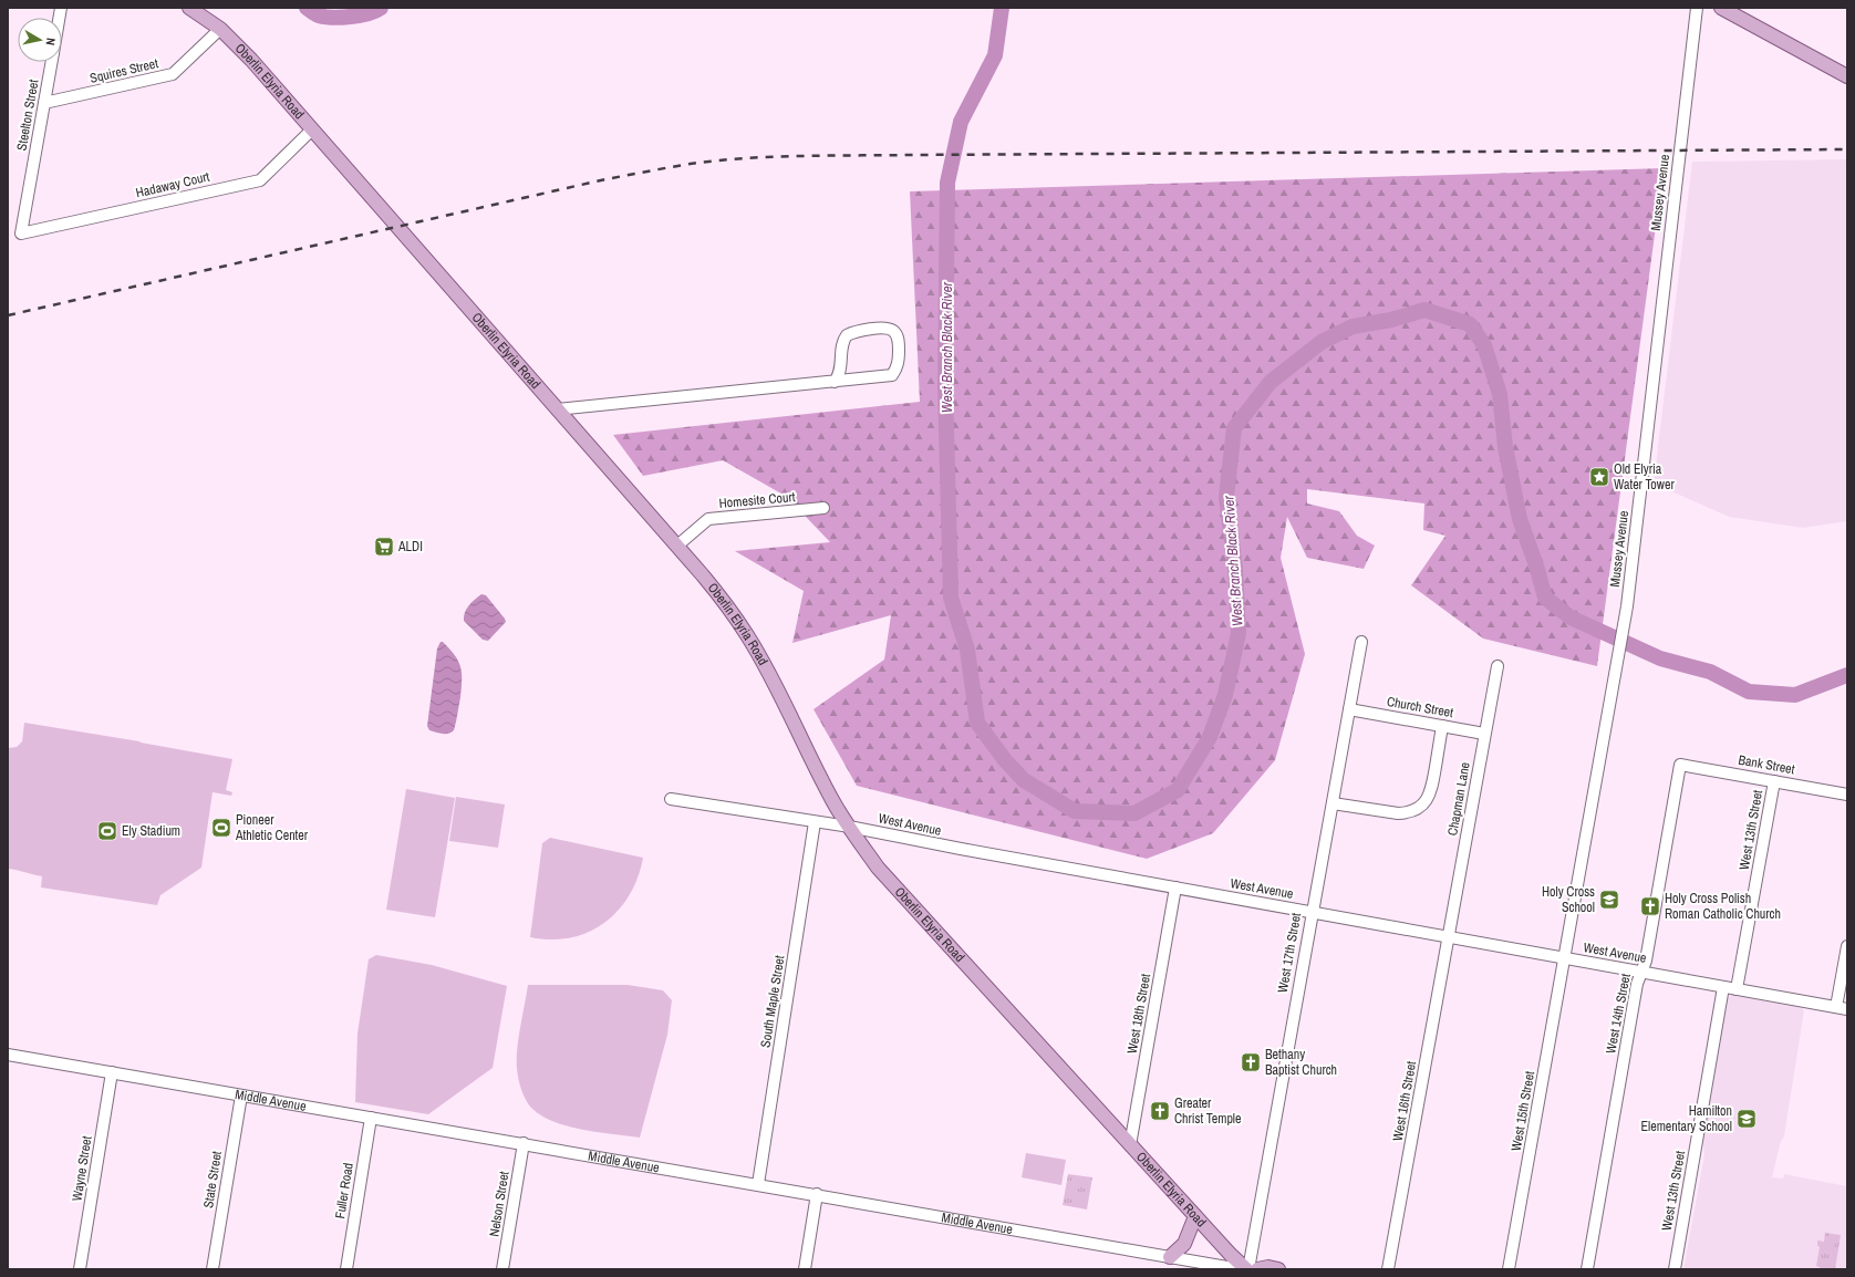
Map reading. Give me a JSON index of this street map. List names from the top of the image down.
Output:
{
  "streets": {
    "main road": ["Oberlin Elyria Road"],
    "street": [
      "Squires Street",
      "Steelton Street",
      "Hadaway Court",
      "Mussey Avenue",
      "Homesite Court",
      "Church Street",
      "Bank Street",
      "Chapman Lane",
      "West Avenue",
      "West 13th Street",
      "West 17th Street",
      "South Maple Street",
      "West 18th Street",
      "West 14th Street",
      "Middle Avenue",
      "West 16th Street",
      "West 15th Street",
      "Wayne Street",
      "State Street",
      "Fuller Road",
      "Nelson Street"
    ]
  },
  "crossings": [
    ["Squires Street", "Oberlin Elyria Road"],
    ["Squires Street", "Steelton Street"],
    ["Oberlin Elyria Road", "Hadaway Court"],
    ["Oberlin Elyria Road", "Homesite Court"],
    ["Oberlin Elyria Road", "West Avenue"],
    ["Oberlin Elyria Road", "West 17th Street"],
    ["Oberlin Elyria Road", "West 18th Street"],
    ["Steelton Street", "Hadaway Court"],
    ["Mussey Avenue", "West Avenue"],
    ["Mussey Avenue", "West 15th Street"],
    ["Church Street", "Chapman Lane"],
    ["Church Street", "West 17th Street"],
    ["Bank Street", "West 13th Street"],
    ["Bank Street", "West 14th Street"],
    ["Chapman Lane", "West Avenue"],
    ["Chapman Lane", "West 16th Street"],
    ["West Avenue", "West 13th Street"],
    ["West Avenue", "West 17th Street"],
    ["West Avenue", "South Maple Street"],
    ["West Avenue", "West 18th Street"],
    ["West Avenue", "West 14th Street"],
    ["West Avenue", "West 16th Street"],
    ["West Avenue", "West 15th Street"],
    ["South Maple Street", "Middle Avenue"],
    ["Middle Avenue", "Wayne Street"],
    ["Middle Avenue", "State Street"],
    ["Middle Avenue", "Fuller Road"],
    ["Middle Avenue", "Nelson Street"]
  ],
  "water": ["West Branch Black River"],
  "places": {
    "place": ["Old Elyria Water Tower"],
    "supermarket": ["ALDI"],
    "sports": ["Pioneer Athletic Center", "Ely Stadium"],
    "school or university": ["Holy Cross School", "Hamilton Elementary School"],
    "church": ["Holy Cross Polish Roman Catholic Church", "Bethany Baptist Church", "Greater Christ Temple"]
  },
  "north": "right"
}
